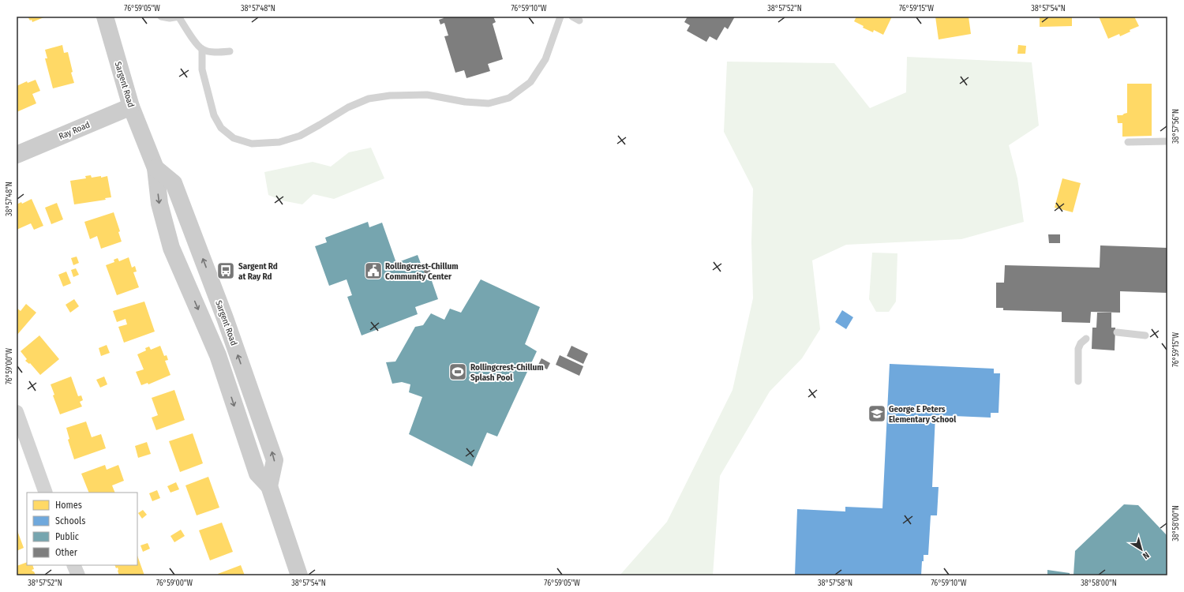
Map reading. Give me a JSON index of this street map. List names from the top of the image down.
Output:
{
  "streets": {
    "main road": ["Sargent Road", "Ray Road"]
  },
  "crossings": [
    ["Sargent Road", "Ray Road"]
  ],
  "places": {
    "bus stop": ["Sargent Rd at Ray Rd"],
    "public building": ["Rollingcrest-Chillum Community Center"],
    "sports": ["Rollingcrest-Chillum Splash Pool"],
    "school or university": ["George E Peters Elementary School"]
  },
  "legend": [
    "Homes",
    "Schools",
    "Public",
    "Other"
  ],
  "north": "bottom right",
  "coordinates": [
    "76°59'05\"W",
    "38°57'48\"N",
    "76°59'10\"W",
    "38°57'52\"N",
    "76°59'15\"W",
    "38°57'54\"N",
    "38°57'56\"N",
    "76°59'00\"W",
    "38°58'00\"N",
    "38°57'58\"N"
  ]
}
